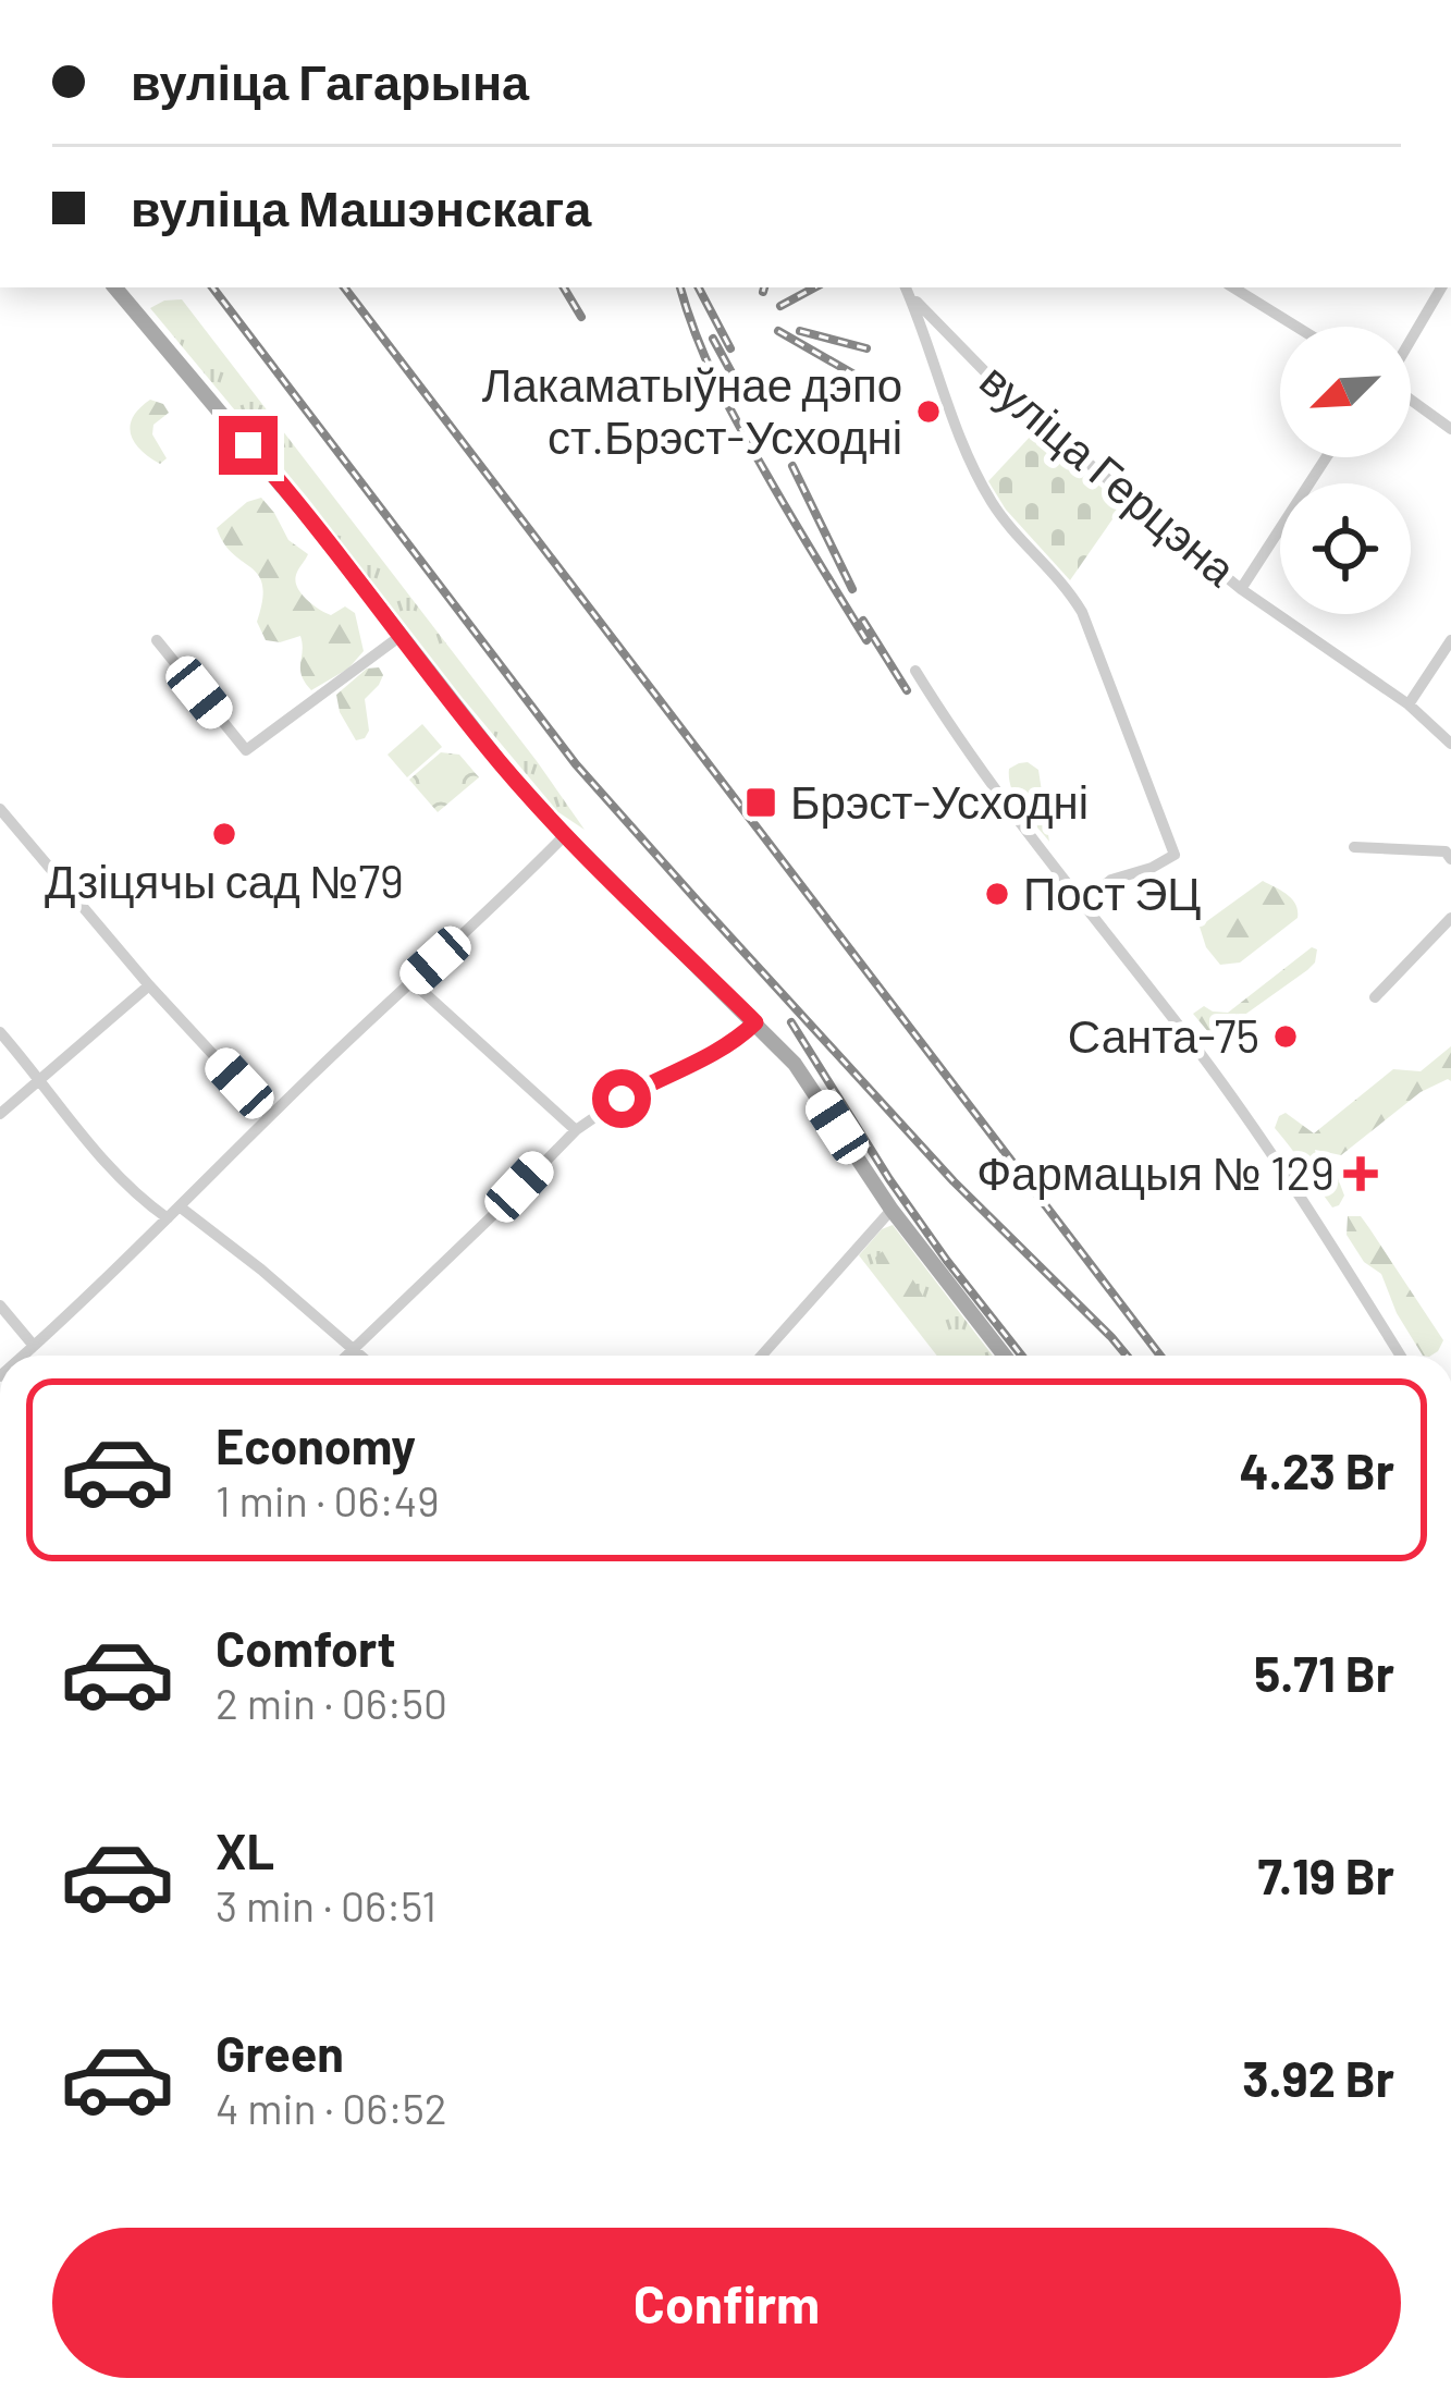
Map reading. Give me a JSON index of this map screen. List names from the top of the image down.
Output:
{
  "streets": {
    "street": ["вуліца Герцэна"]
  },
  "places": {
    "other": [
      "Лакаматыўнае дэпо ст.Брэст-Усходні",
      "Дзіцячы сад №79",
      "Пост ЭЦ",
      "Санта-75"
    ],
    "transit": ["Брэст-Усходні"],
    "health": ["Фармацыя № 129"]
  },
  "north": "bottom left",
  "page": {
    "banner": ["вуліца Гагарына", "вуліца Машэнскага"],
    "list": [
      {
        "name": "Economy",
        "note": "1 min · 06:49",
        "value": "4.23 Br"
      },
      {
        "name": "Comfort",
        "note": "2 min · 06:50",
        "value": "5.71 Br"
      },
      {
        "name": "XL",
        "note": "3 min · 06:51",
        "value": "7.19 Br"
      },
      {
        "name": "Green",
        "note": "4 min · 06:52",
        "value": "3.92 Br"
      }
    ],
    "buttons": "Confirm"
  }
}
